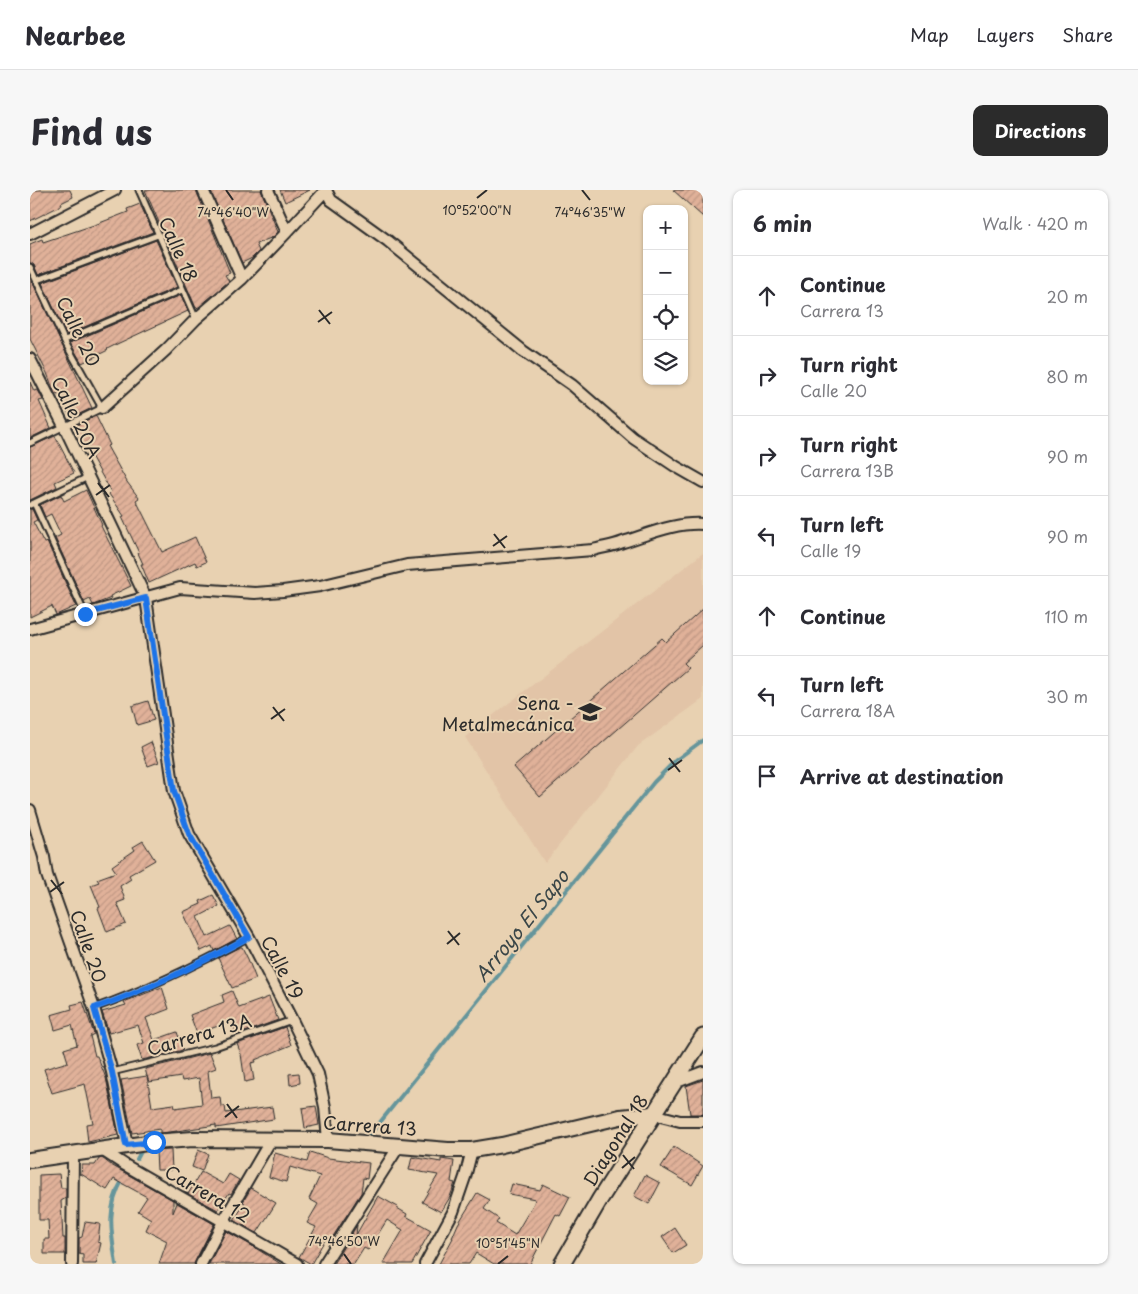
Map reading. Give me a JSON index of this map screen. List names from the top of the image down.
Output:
{
  "streets": {
    "main road": ["Diagonal 18"],
    "street": [
      "Calle 20",
      "Calle 20A",
      "Calle 19",
      "Carrera 13",
      "Carrera 12"
    ],
    "lane": ["Calle 18", "Carrera 13A"]
  },
  "crossings": [
    ["Calle 20", "Carrera 13A"],
    ["Calle 20", "Carrera 13"],
    ["Calle 20A", "Calle 19"],
    ["Calle 19", "Carrera 13A"],
    ["Calle 19", "Carrera 13"],
    ["Carrera 13", "Diagonal 18"],
    ["Carrera 13", "Carrera 12"]
  ],
  "water": ["Arroyo El Sapo"],
  "places": {
    "school or university": ["Sena - Metalmecánica"]
  },
  "page": {
    "header": "Nearbee",
    "nav": ["Map", "Layers", "Share"],
    "title": "Find us",
    "buttons": "Directions",
    "heading": ["6 min", "Walk · 420 m"],
    "map_buttons": ["+", "−"],
    "list": [
      ["Continue", "Carrera 13", "20 m"],
      ["Turn right", "Calle 20", "80 m"],
      ["Turn right", "Carrera 13B", "90 m"],
      ["Turn left", "Calle 19", "90 m"],
      ["Continue", "110 m"],
      ["Turn left", "Carrera 18A", "30 m"],
      "Arrive at destination"
    ]
  },
  "coordinates": [
    "10°52'00\"N",
    "74°46'35\"W",
    "74°46'40\"W",
    "74°46'50\"W",
    "10°51'45\"N"
  ]
}
